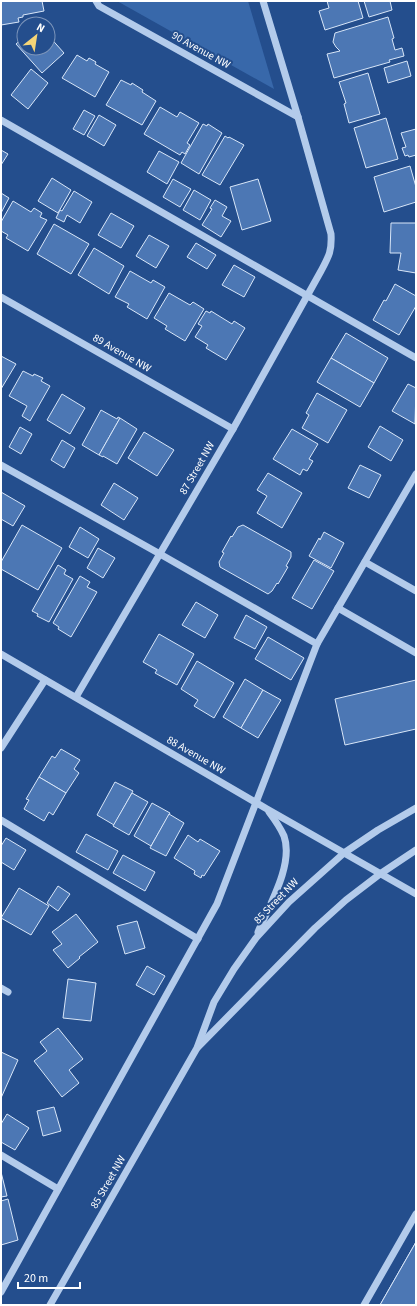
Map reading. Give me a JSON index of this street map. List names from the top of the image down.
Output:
{
  "streets": {
    "street": [
      "90 Avenue NW",
      "89 Avenue NW",
      "87 Street NW",
      "88 Avenue NW",
      "85 Street NW"
    ]
  },
  "crossings": [
    ["90 Avenue NW", "87 Street NW"],
    ["89 Avenue NW", "87 Street NW"],
    ["87 Street NW", "88 Avenue NW"],
    ["88 Avenue NW", "85 Street NW"]
  ],
  "scale_bar": "20 m",
  "north": "top right"
}
